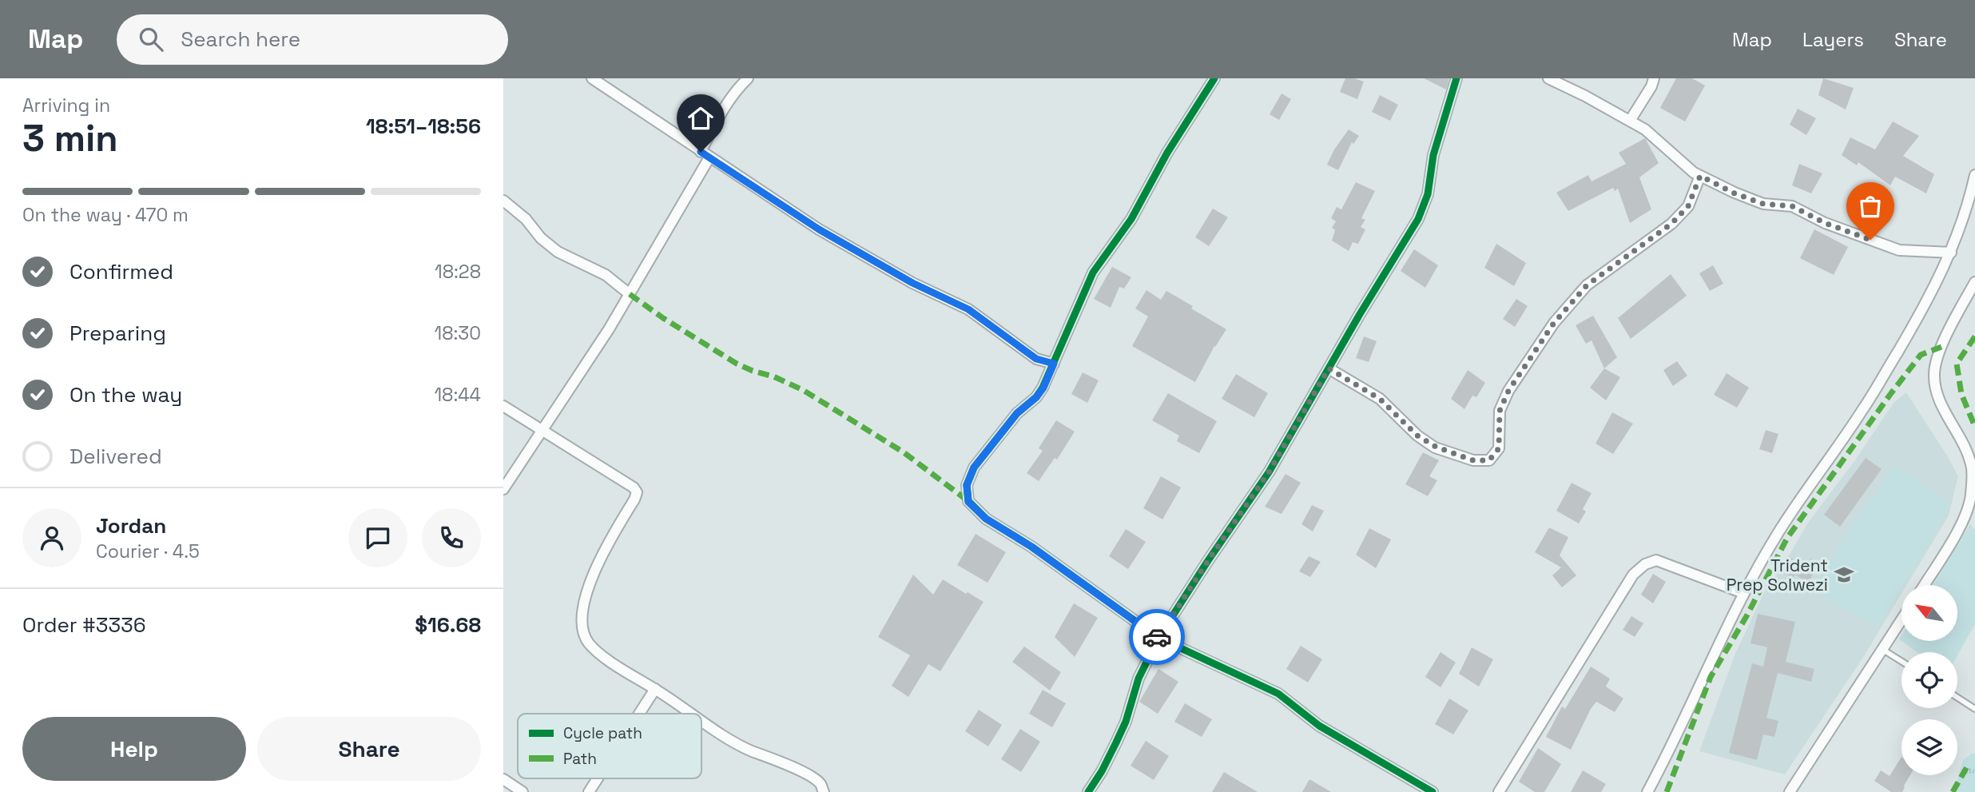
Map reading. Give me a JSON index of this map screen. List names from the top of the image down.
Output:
{
  "places": {
    "school or university": ["Trident Prep Solwezi"]
  },
  "legend": ["Cycle path", "Path"],
  "north": "top left",
  "page": {
    "header": "Map",
    "search": "Search here",
    "nav": ["Map", "Layers", "Share"],
    "heading": ["3 min", "Arriving in", "18:51–18:56"],
    "panel": [
      "Jordan",
      "Courier · 4.5",
      "Order #3336",
      "$16.68"
    ],
    "bar": "On the way · 470 m",
    "list": [
      ["Confirmed", "18:28"],
      ["Preparing", "18:30"],
      ["On the way", "18:44"],
      "Delivered"
    ],
    "buttons": ["Help", "Share"]
  }
}
